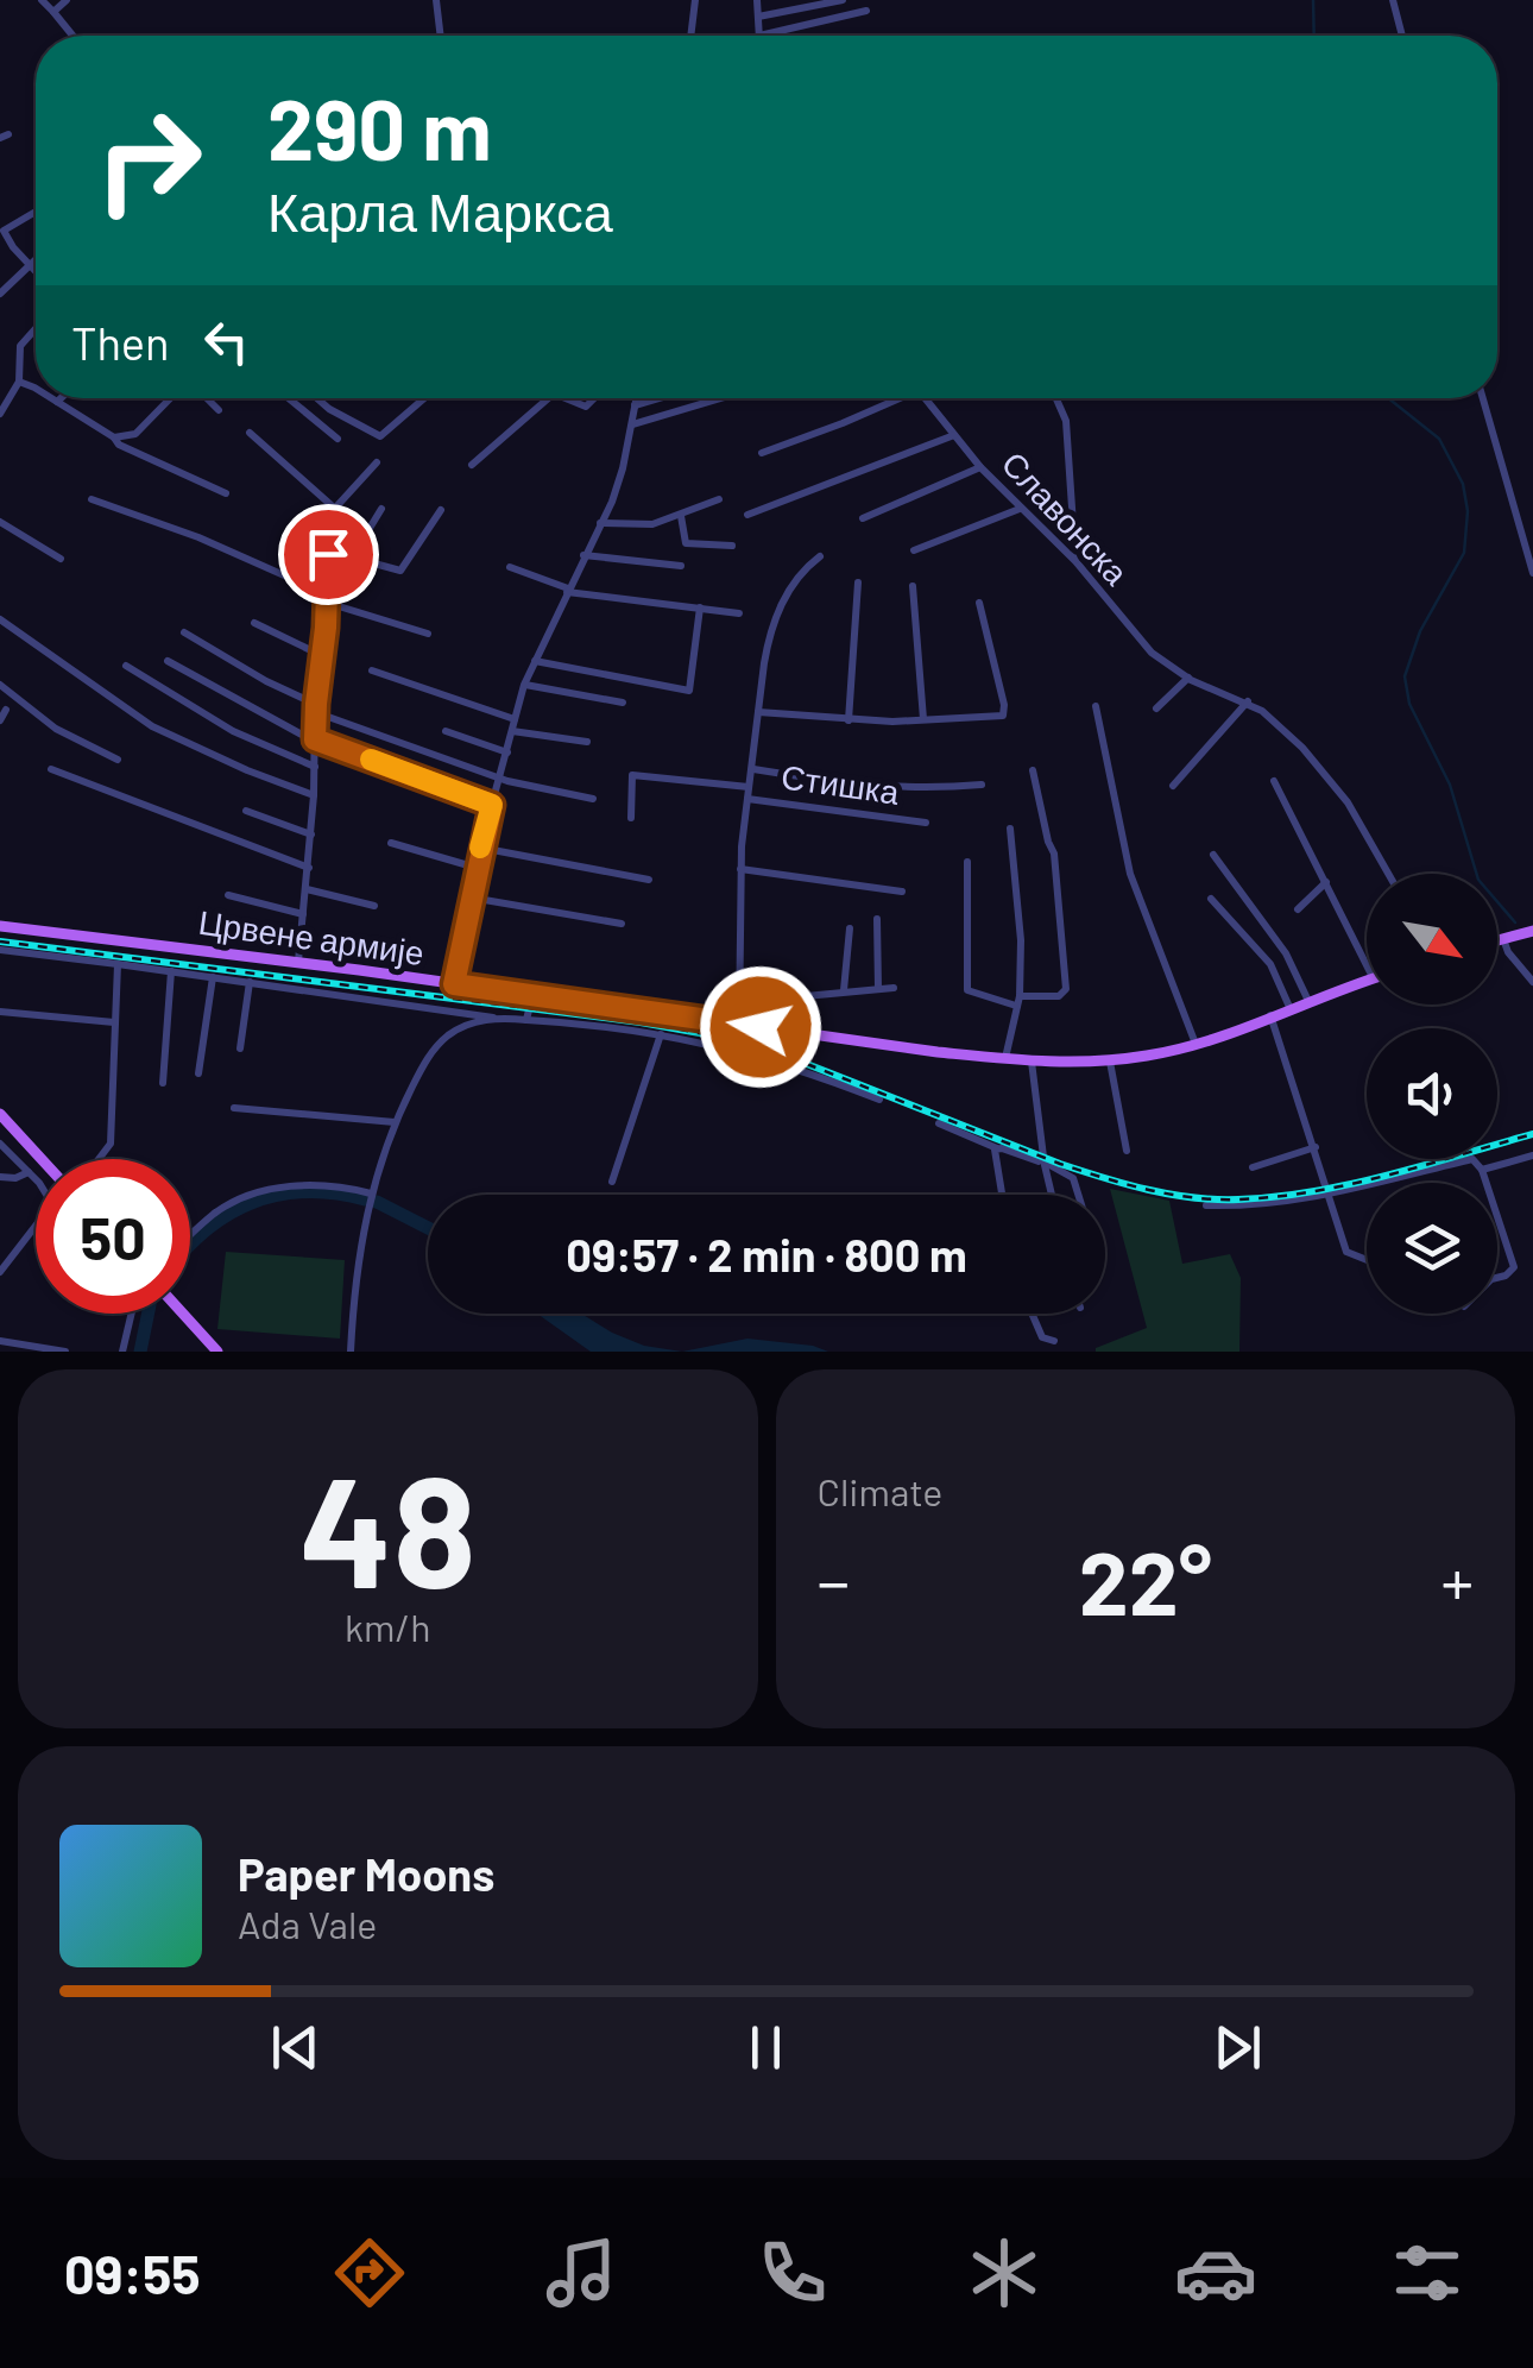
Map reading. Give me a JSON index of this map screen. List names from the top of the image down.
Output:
{
  "streets": {
    "main road": ["Црвене армије"],
    "street": ["Славонска", "Стишка"]
  },
  "north": "bottom right",
  "page": {
    "turn": ["290 m", "Карла Маркса"],
    "then": "Then",
    "limit": "50",
    "trip": "09:57 · 2 min · 800 m",
    "tile": [
      ["48", "km/h"],
      "Climate"
    ],
    "heat": ["−", "22°", "+"],
    "song": ["Paper Moons", "Ada Vale"],
    "tabs": "09:55"
  }
}
